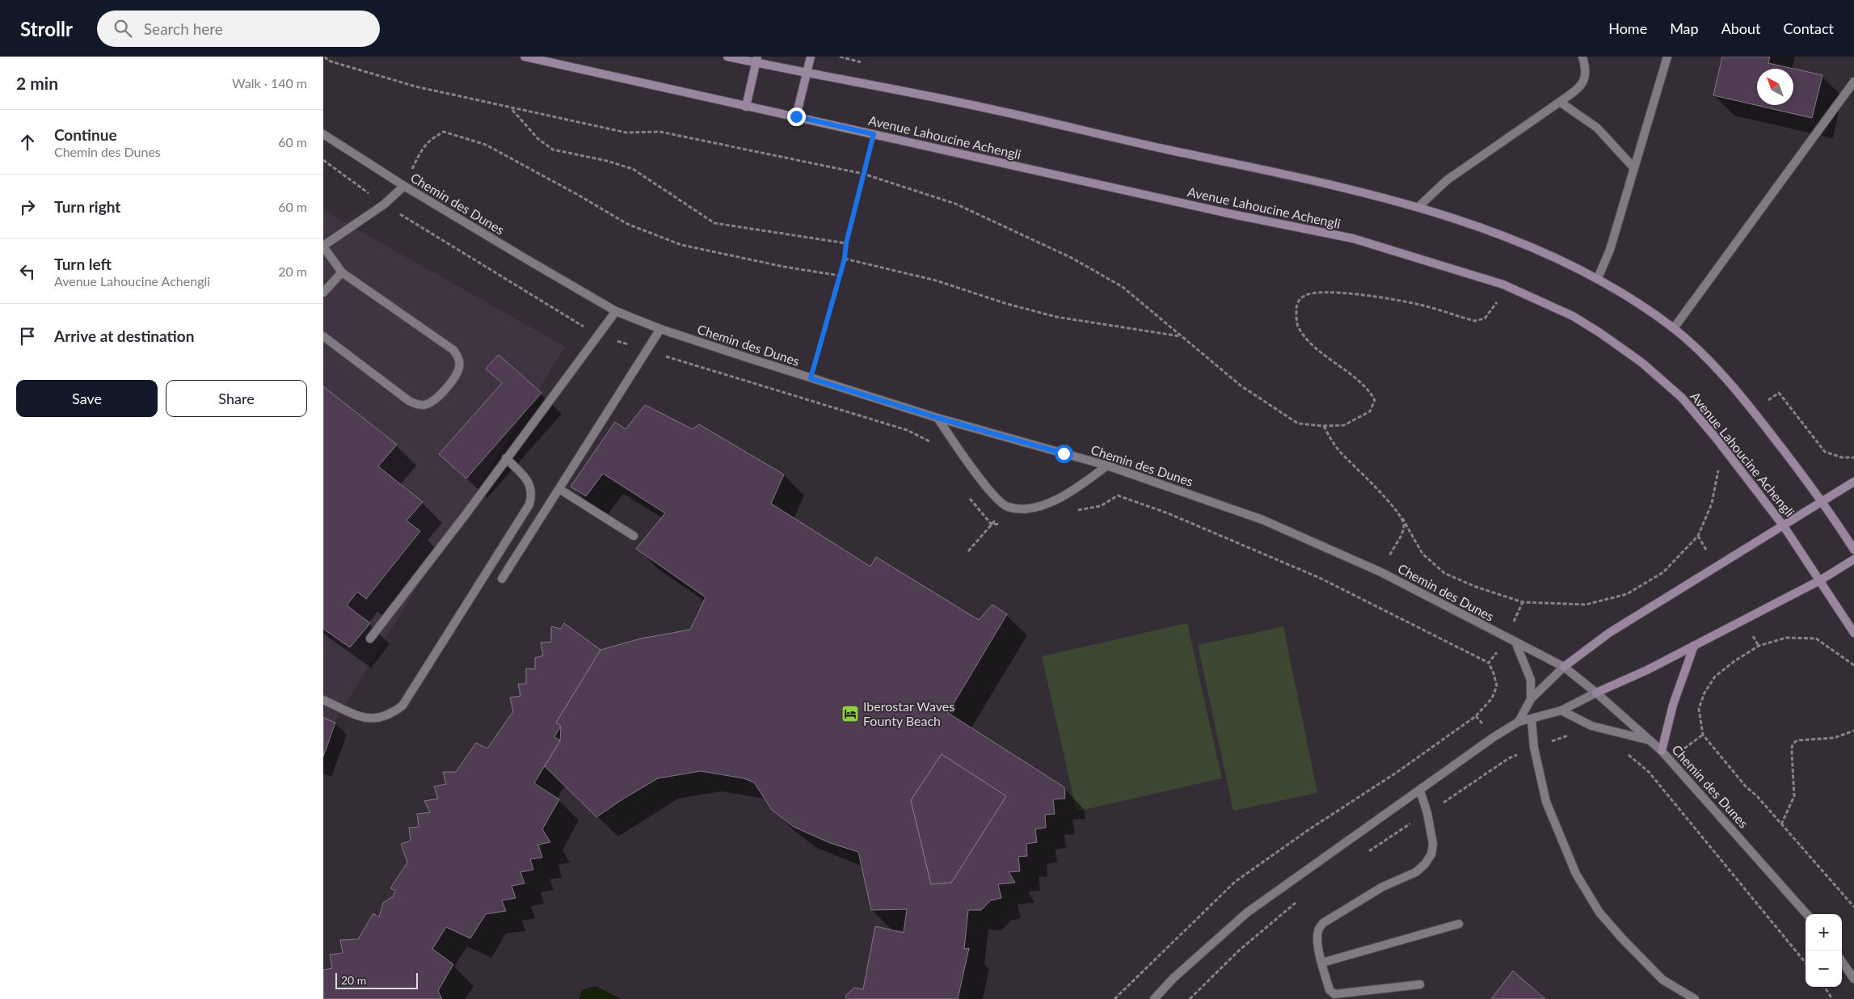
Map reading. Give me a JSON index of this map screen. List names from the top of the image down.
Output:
{
  "streets": {
    "street": ["Avenue Lahoucine Achengli", "Chemin des Dunes"]
  },
  "places": {
    "hotel": ["Iberostar Waves Founty Beach"]
  },
  "scale_bar": "20 m",
  "north": "top left",
  "page": {
    "header": "Strollr",
    "search": "Search here",
    "nav": [
      "Home",
      "Map",
      "About",
      "Contact"
    ],
    "heading": ["2 min", "Walk · 140 m"],
    "list": [
      ["Continue", "Chemin des Dunes", "60 m"],
      ["Turn right", "60 m"],
      ["Turn left", "Avenue Lahoucine Achengli", "20 m"],
      "Arrive at destination"
    ],
    "buttons": ["Save", "Share"],
    "map_buttons": ["+", "−"],
    "scale": "20 m"
  }
}
